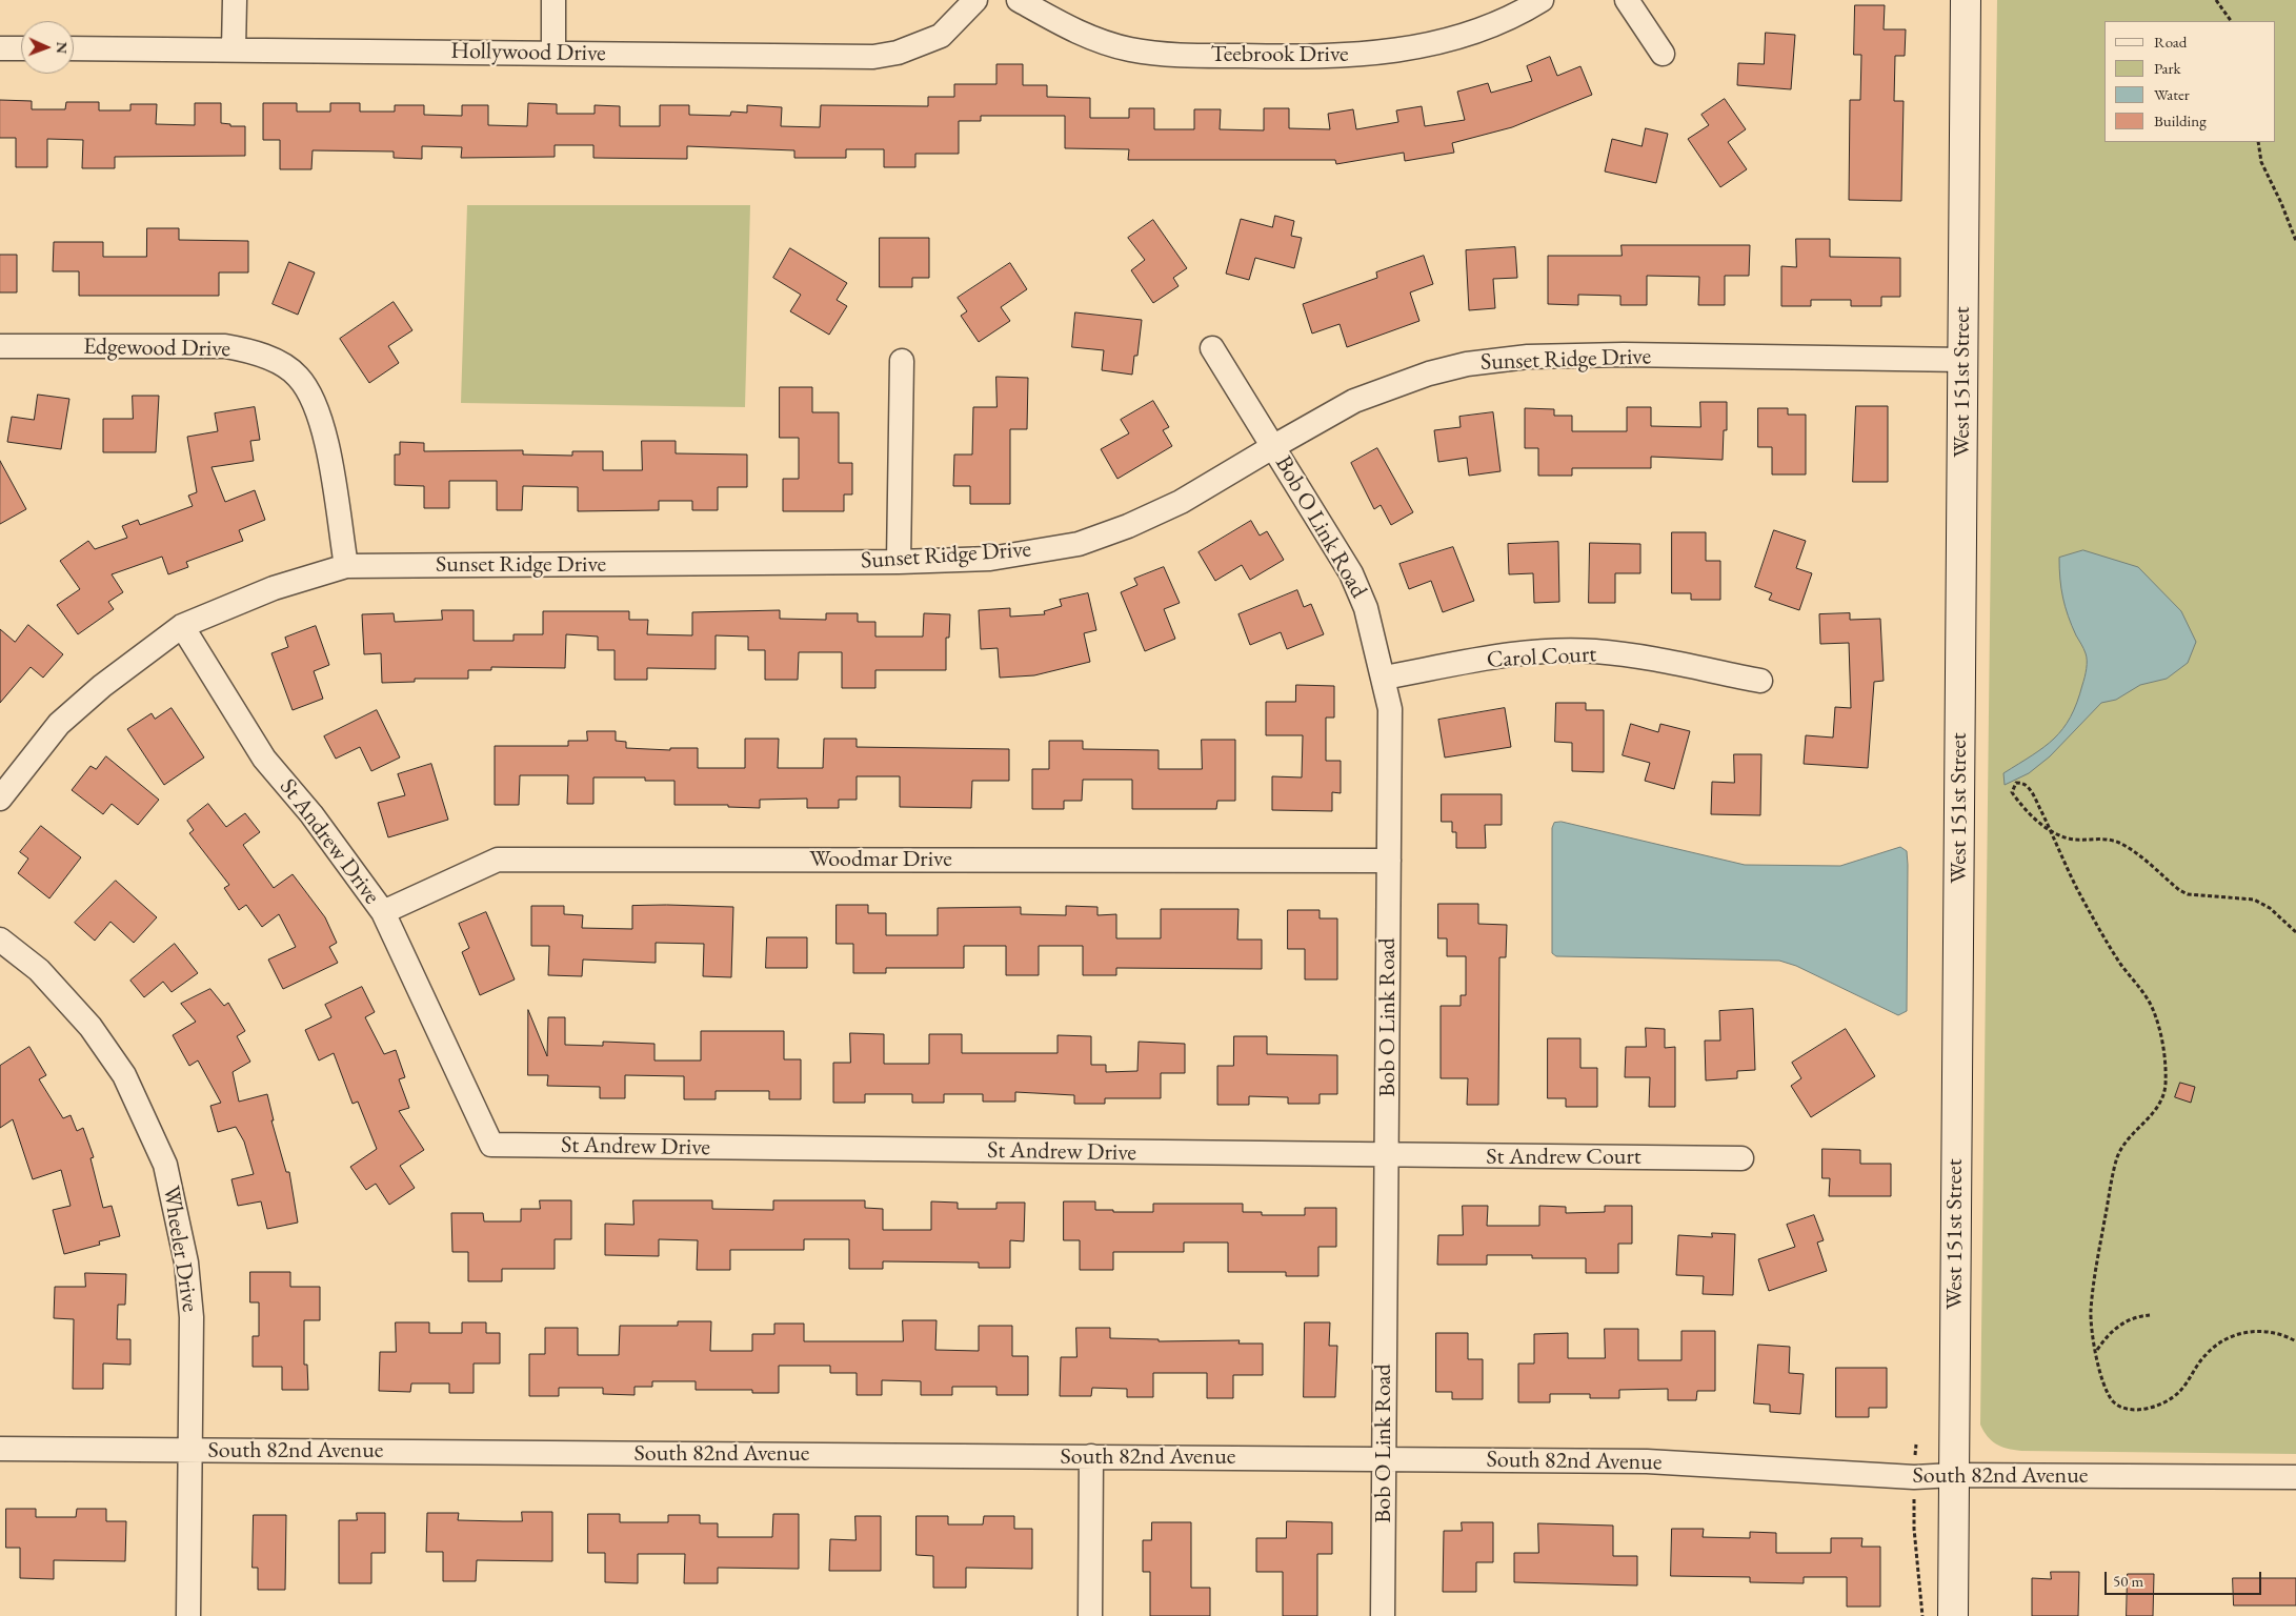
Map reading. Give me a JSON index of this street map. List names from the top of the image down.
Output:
{
  "streets": {
    "street": [
      "Hollywood Drive",
      "Teebrook Drive",
      "Edgewood Drive",
      "Sunset Ridge Drive",
      "West 151st Street",
      "Bob O Link Road",
      "Carol Court",
      "St Andrew Drive",
      "Woodmar Drive",
      "St Andrew Court",
      "Wheeler Drive",
      "South 82nd Avenue"
    ]
  },
  "crossings": [
    ["Edgewood Drive", "Sunset Ridge Drive"],
    ["Sunset Ridge Drive", "West 151st Street"],
    ["Sunset Ridge Drive", "Bob O Link Road"],
    ["Sunset Ridge Drive", "St Andrew Drive"],
    ["West 151st Street", "South 82nd Avenue"],
    ["Bob O Link Road", "Carol Court"],
    ["Bob O Link Road", "St Andrew Drive"],
    ["Bob O Link Road", "Woodmar Drive"],
    ["Bob O Link Road", "St Andrew Court"],
    ["Bob O Link Road", "South 82nd Avenue"],
    ["St Andrew Drive", "Woodmar Drive"],
    ["St Andrew Drive", "St Andrew Court"],
    ["Wheeler Drive", "South 82nd Avenue"]
  ],
  "legend": [
    "Road",
    "Park",
    "Water",
    "Building"
  ],
  "scale_bar": "50 m",
  "north": "right"
}
